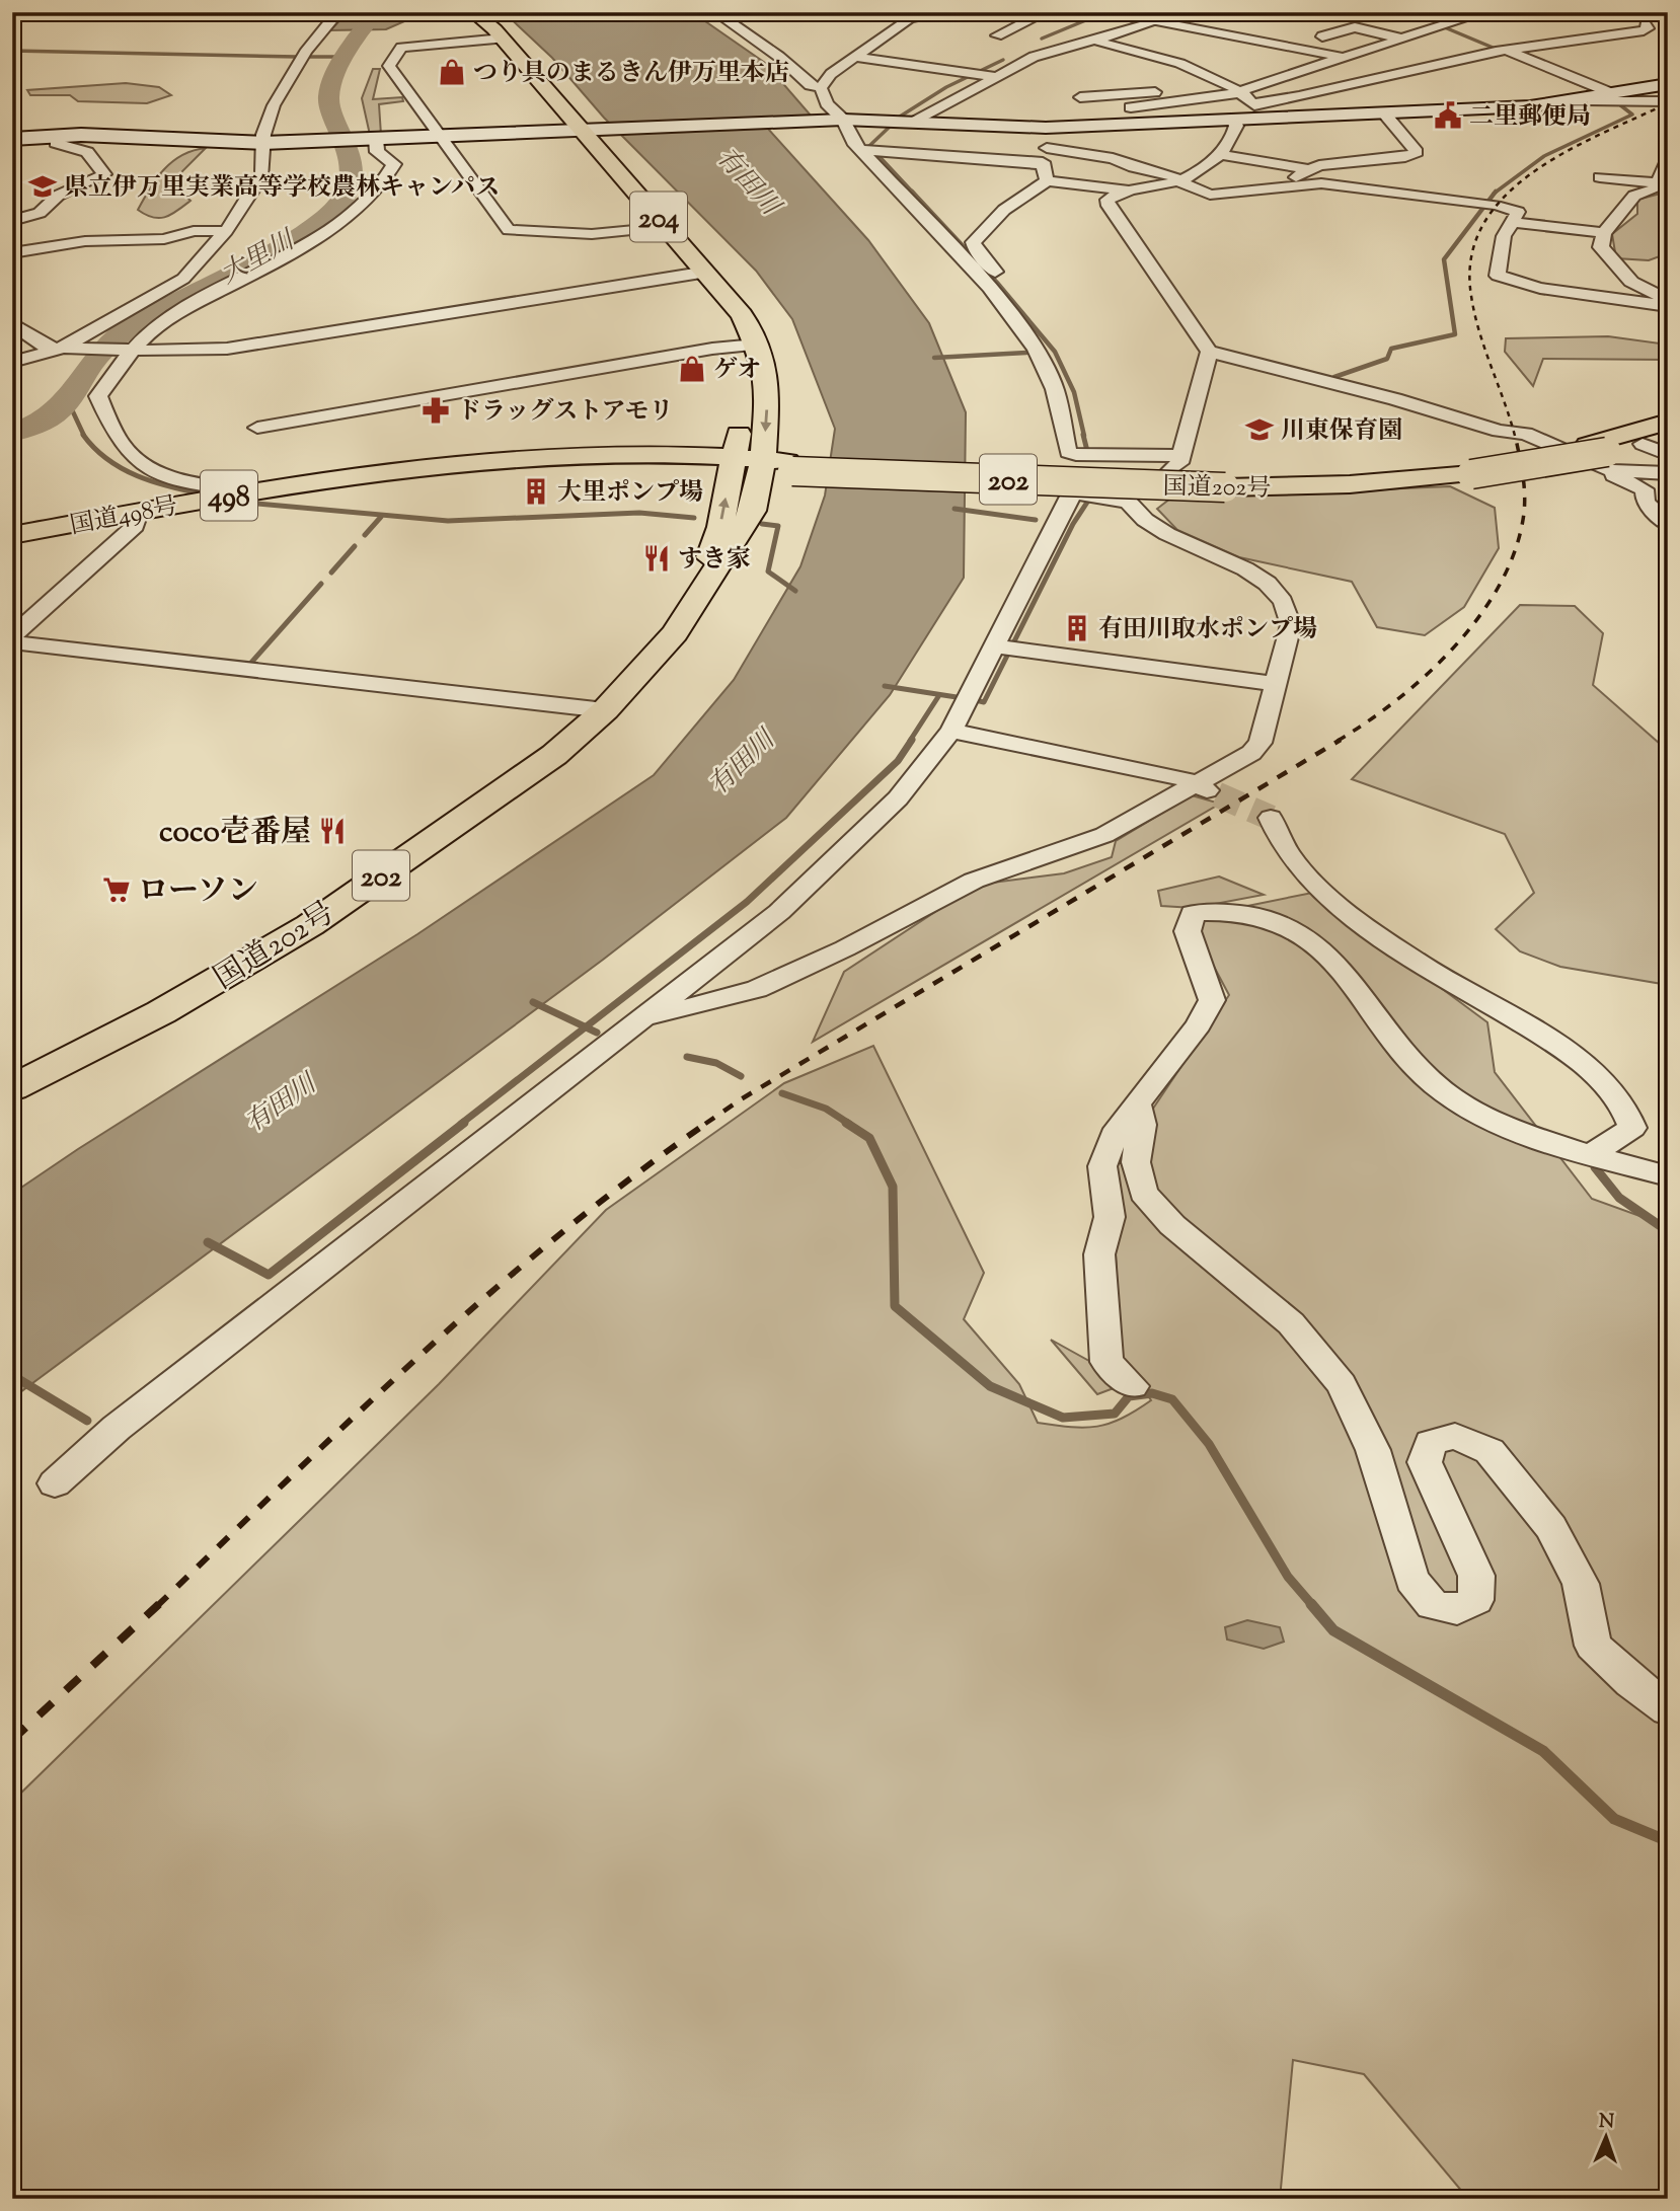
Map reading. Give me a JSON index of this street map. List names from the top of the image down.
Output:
{
  "streets": {
    "highway": [
      "204",
      "202",
      "国道202号",
      "498",
      "国道498号"
    ]
  },
  "crossings": [
    ["204", "国道202号"],
    ["204", "国道498号"],
    ["国道202号", "国道498号"]
  ],
  "water": ["有田川", "大里川"],
  "places": {
    "shop": ["つり具のまるきん伊万里本店", "ゲオ"],
    "public building": ["二里郵便局"],
    "school or university": ["県立伊万里実業高等学校農林キャンパス", "川東保育園"],
    "pharmacy": ["ドラッグストアモリ"],
    "building": ["大里ポンプ場", "有田川取水ポンプ場"],
    "restaurant": ["すき家", "coco壱番屋"],
    "supermarket": ["ローソン"]
  },
  "north": "top"
}
